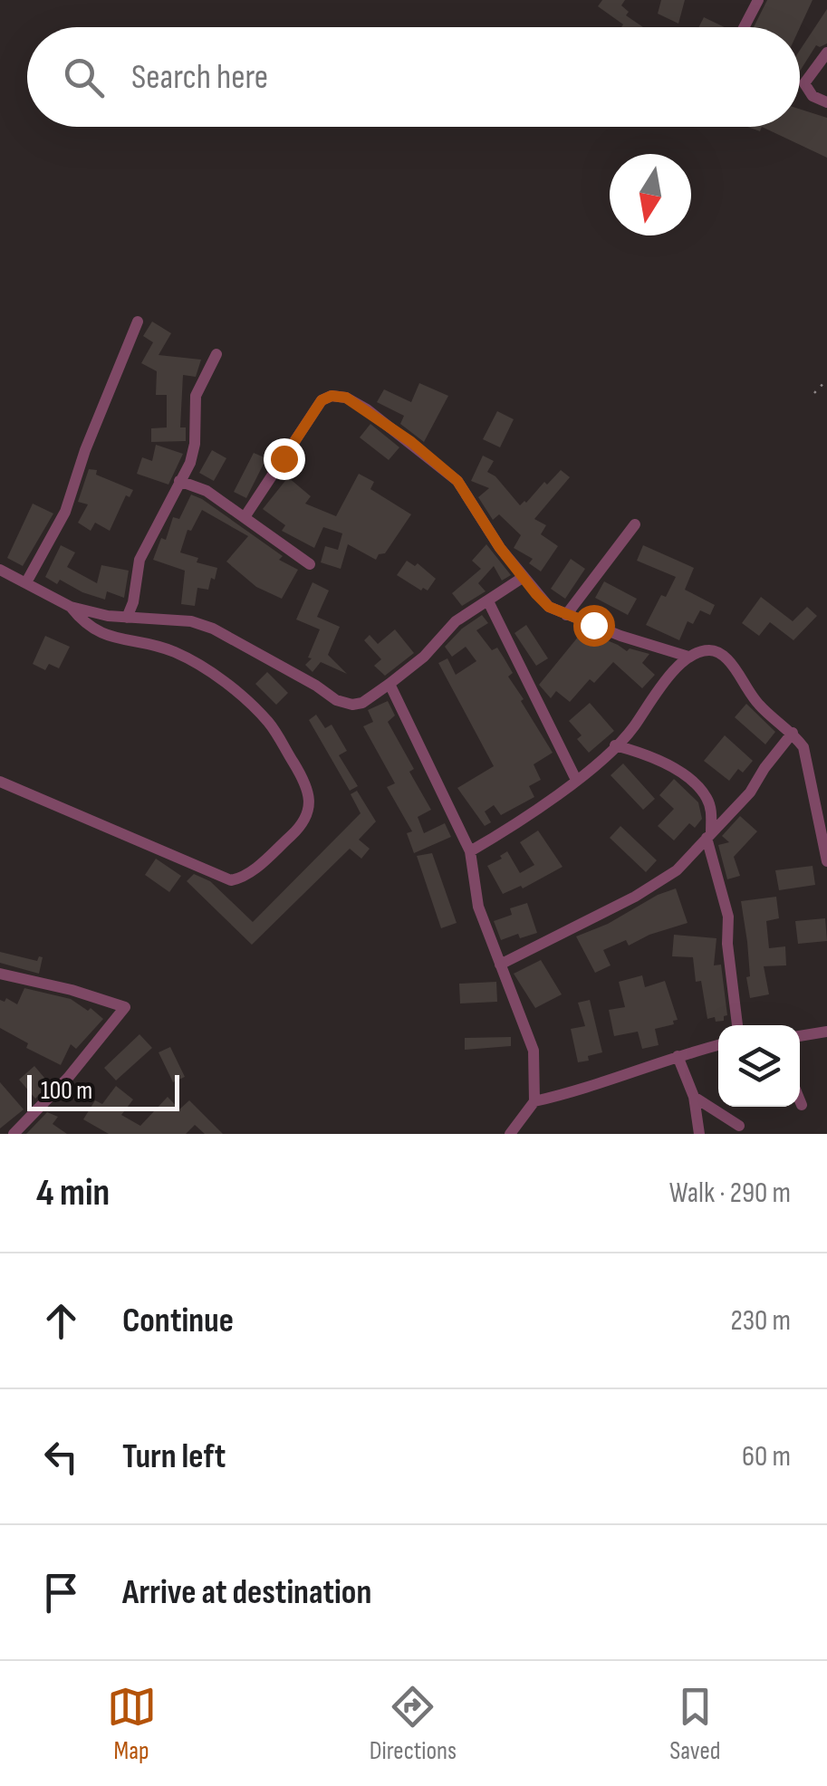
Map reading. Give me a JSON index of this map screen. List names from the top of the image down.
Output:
{
  "scale_bar": "100 m",
  "north": "bottom",
  "page": {
    "search": "Search here",
    "scale": "100 m",
    "heading": ["4 min", "Walk · 290 m"],
    "list": [
      ["Continue", "230 m"],
      ["Turn left", "60 m"],
      "Arrive at destination"
    ],
    "nav": ["Map", "Directions", "Saved"]
  }
}
